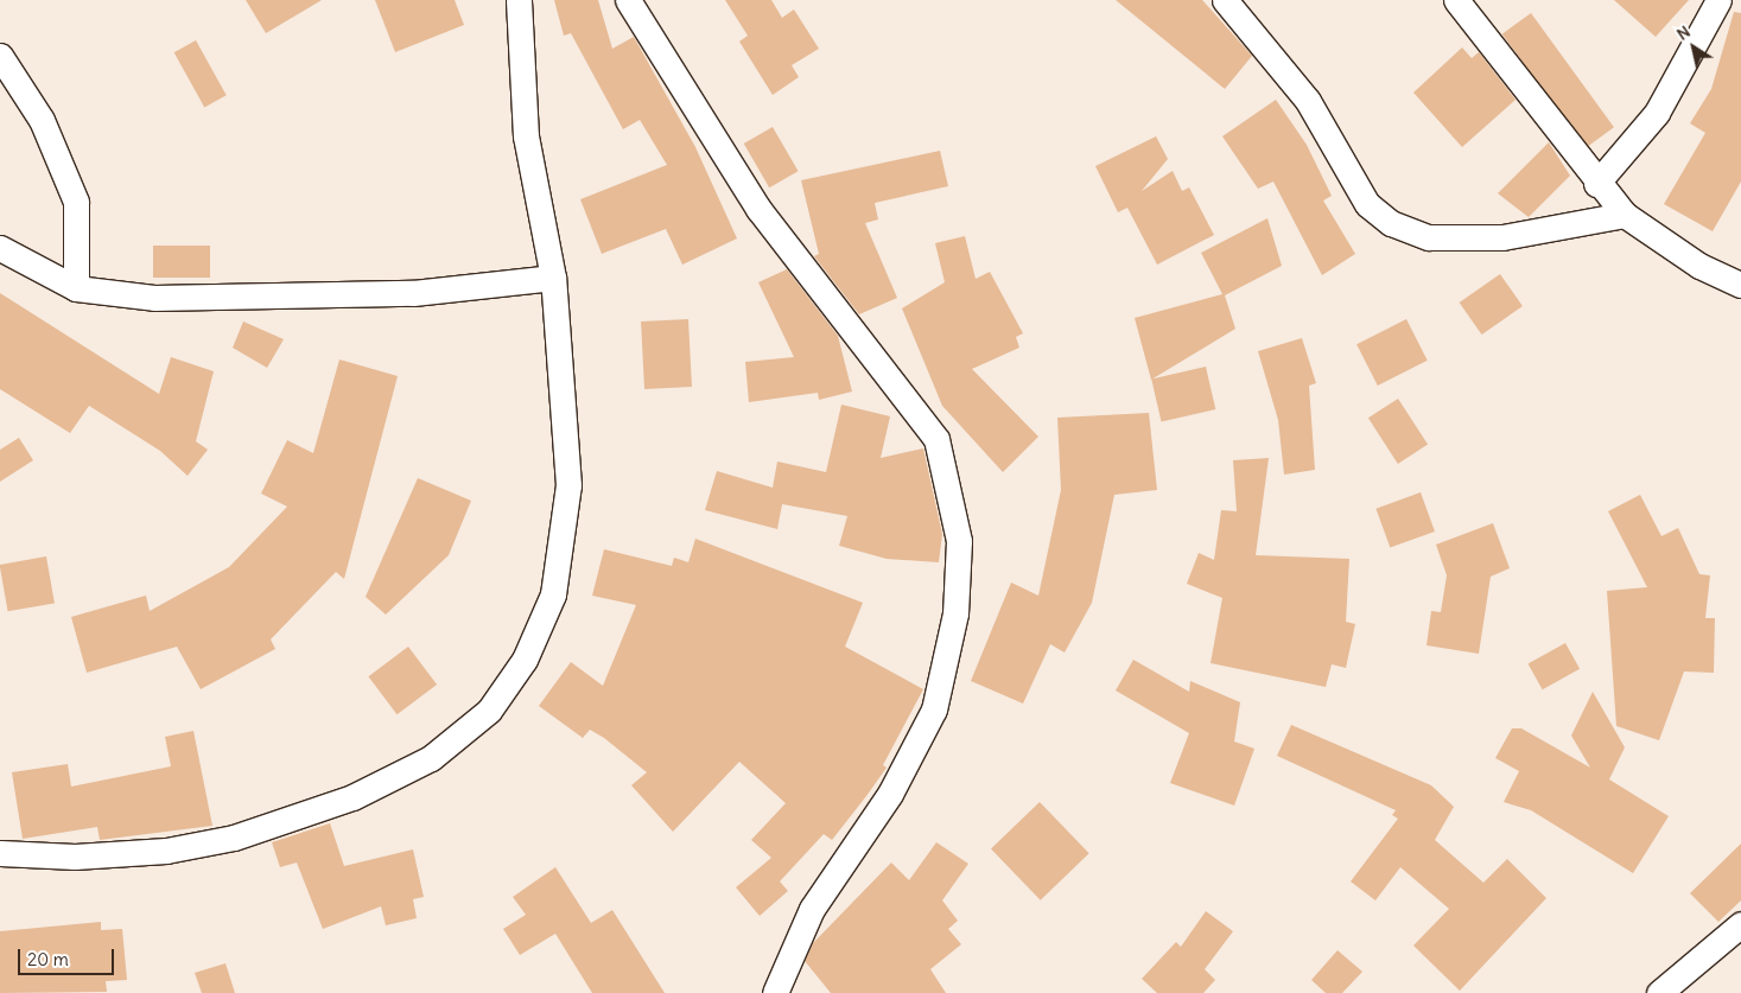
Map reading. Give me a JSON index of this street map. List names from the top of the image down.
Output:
{
  "scale_bar": "20 m",
  "north": "top left"
}
